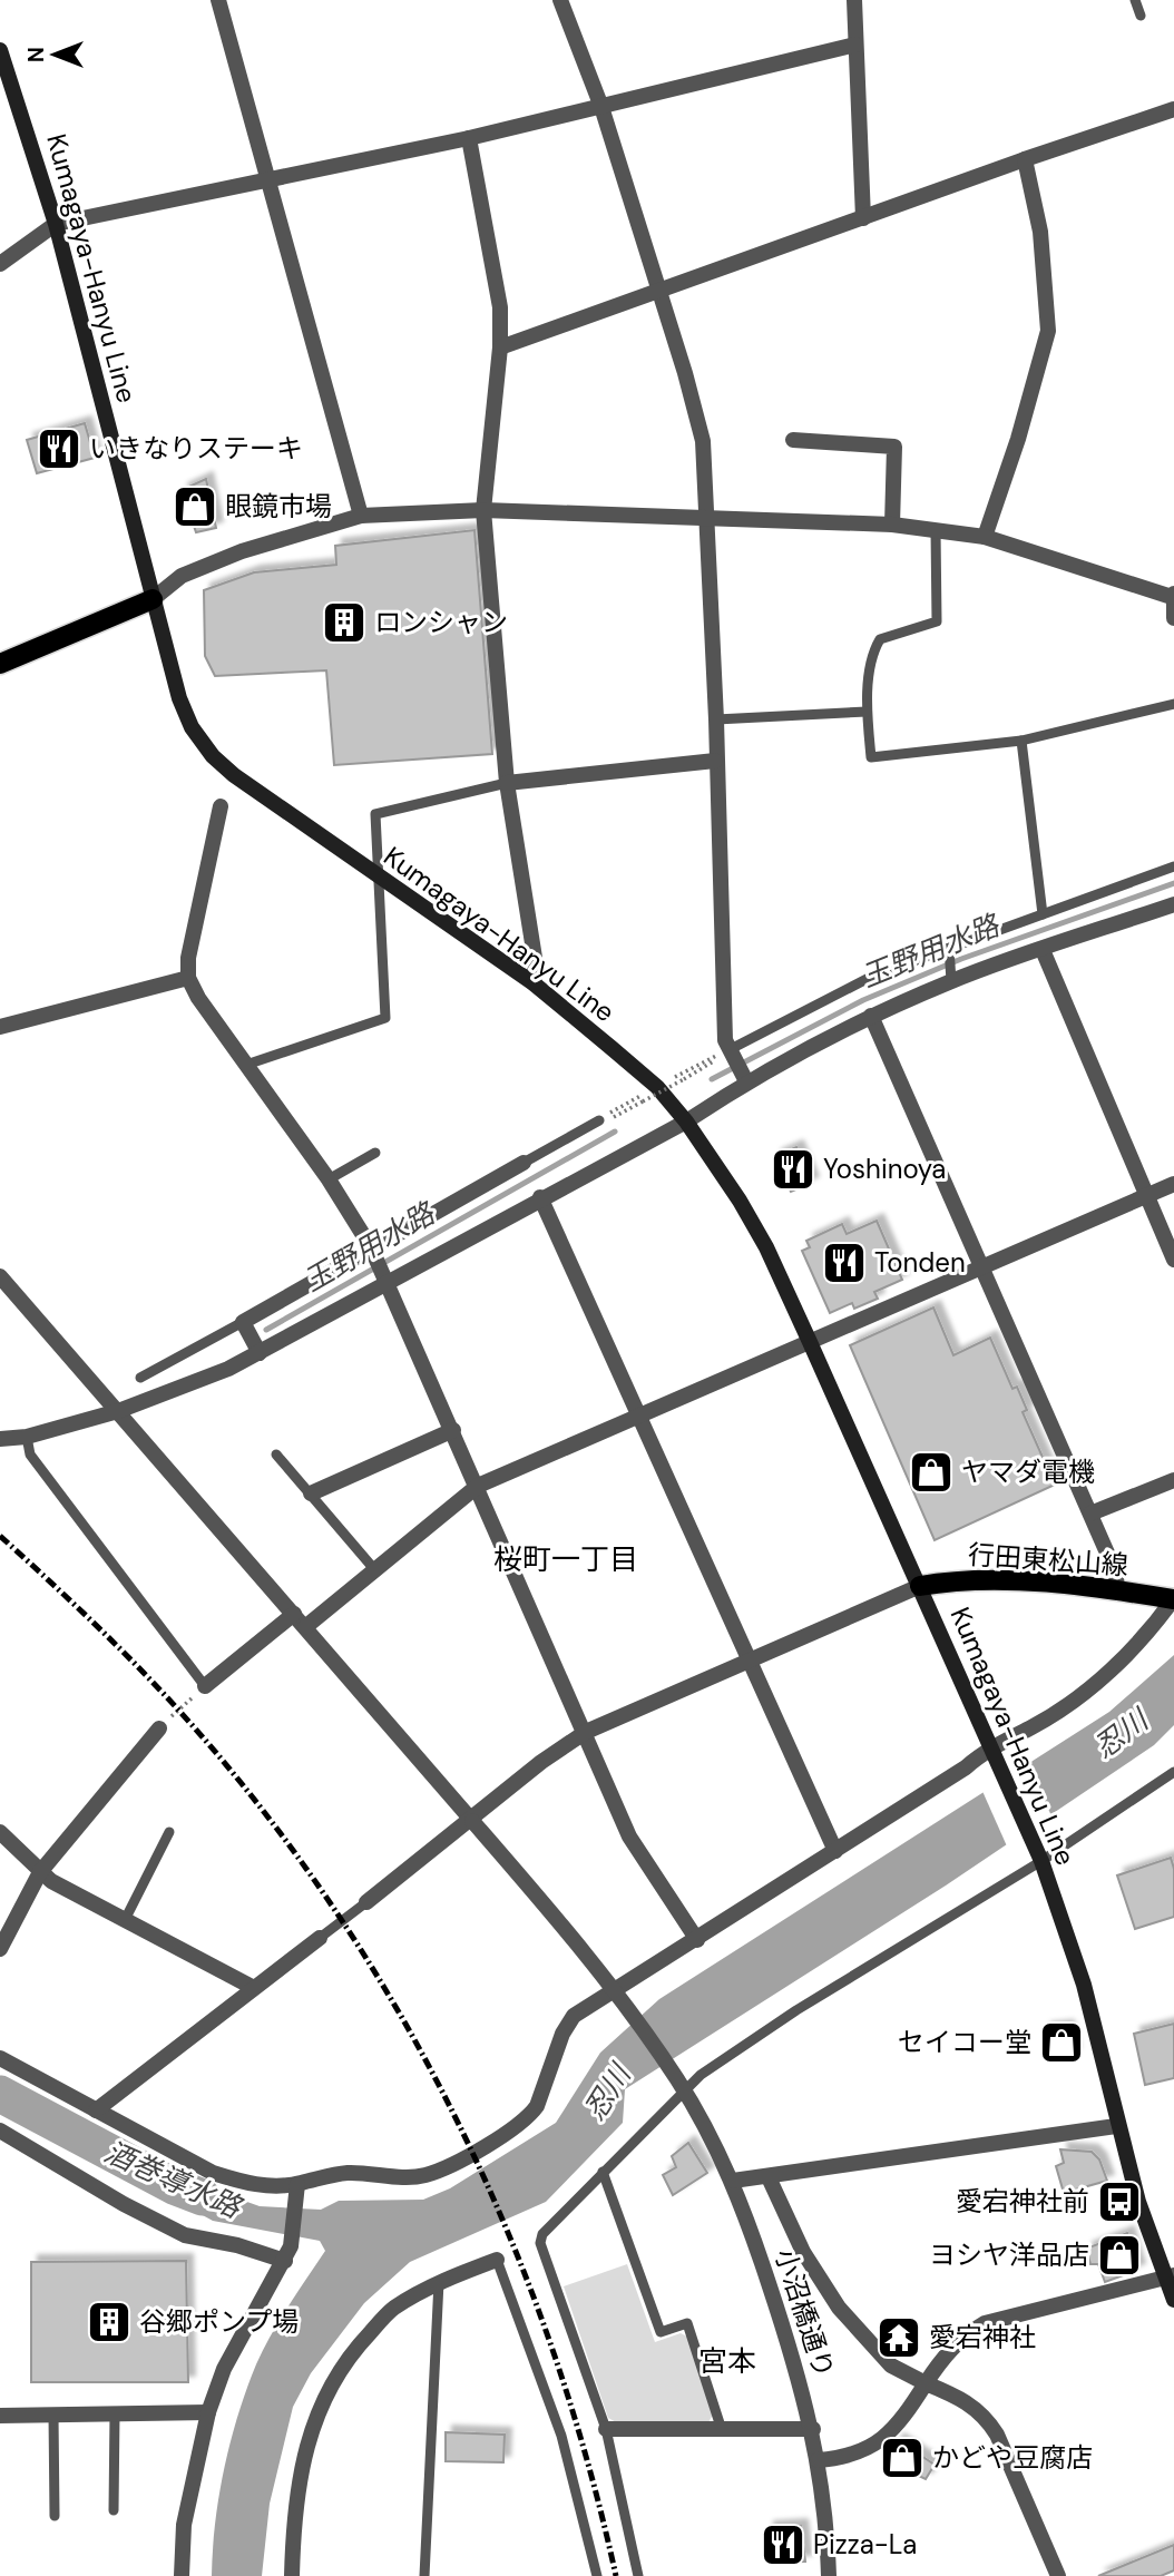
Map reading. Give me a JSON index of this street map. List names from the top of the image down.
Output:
{
  "streets": {
    "main road": ["Kumagaya-Hanyu Line", "行田東松山線"],
    "street": ["小沼橋通り"]
  },
  "crossings": [
    ["Kumagaya-Hanyu Line", "行田東松山線"]
  ],
  "districts": ["桜町一丁目", "宮本"],
  "water": ["玉野用水路", "忍川", "酒巻導水路"],
  "places": {
    "restaurant": [
      "いきなりステーキ",
      "Yoshinoya",
      "Tonden",
      "Pizza-La"
    ],
    "shop": [
      "眼鏡市場",
      "ヤマダ電機",
      "セイコー堂",
      "ヨシヤ洋品店",
      "かどや豆腐店"
    ],
    "building": ["ロンシャン", "谷郷ポンプ場"],
    "bus stop": ["愛宕神社前"],
    "temple": ["愛宕神社"]
  },
  "north": "left"
}
